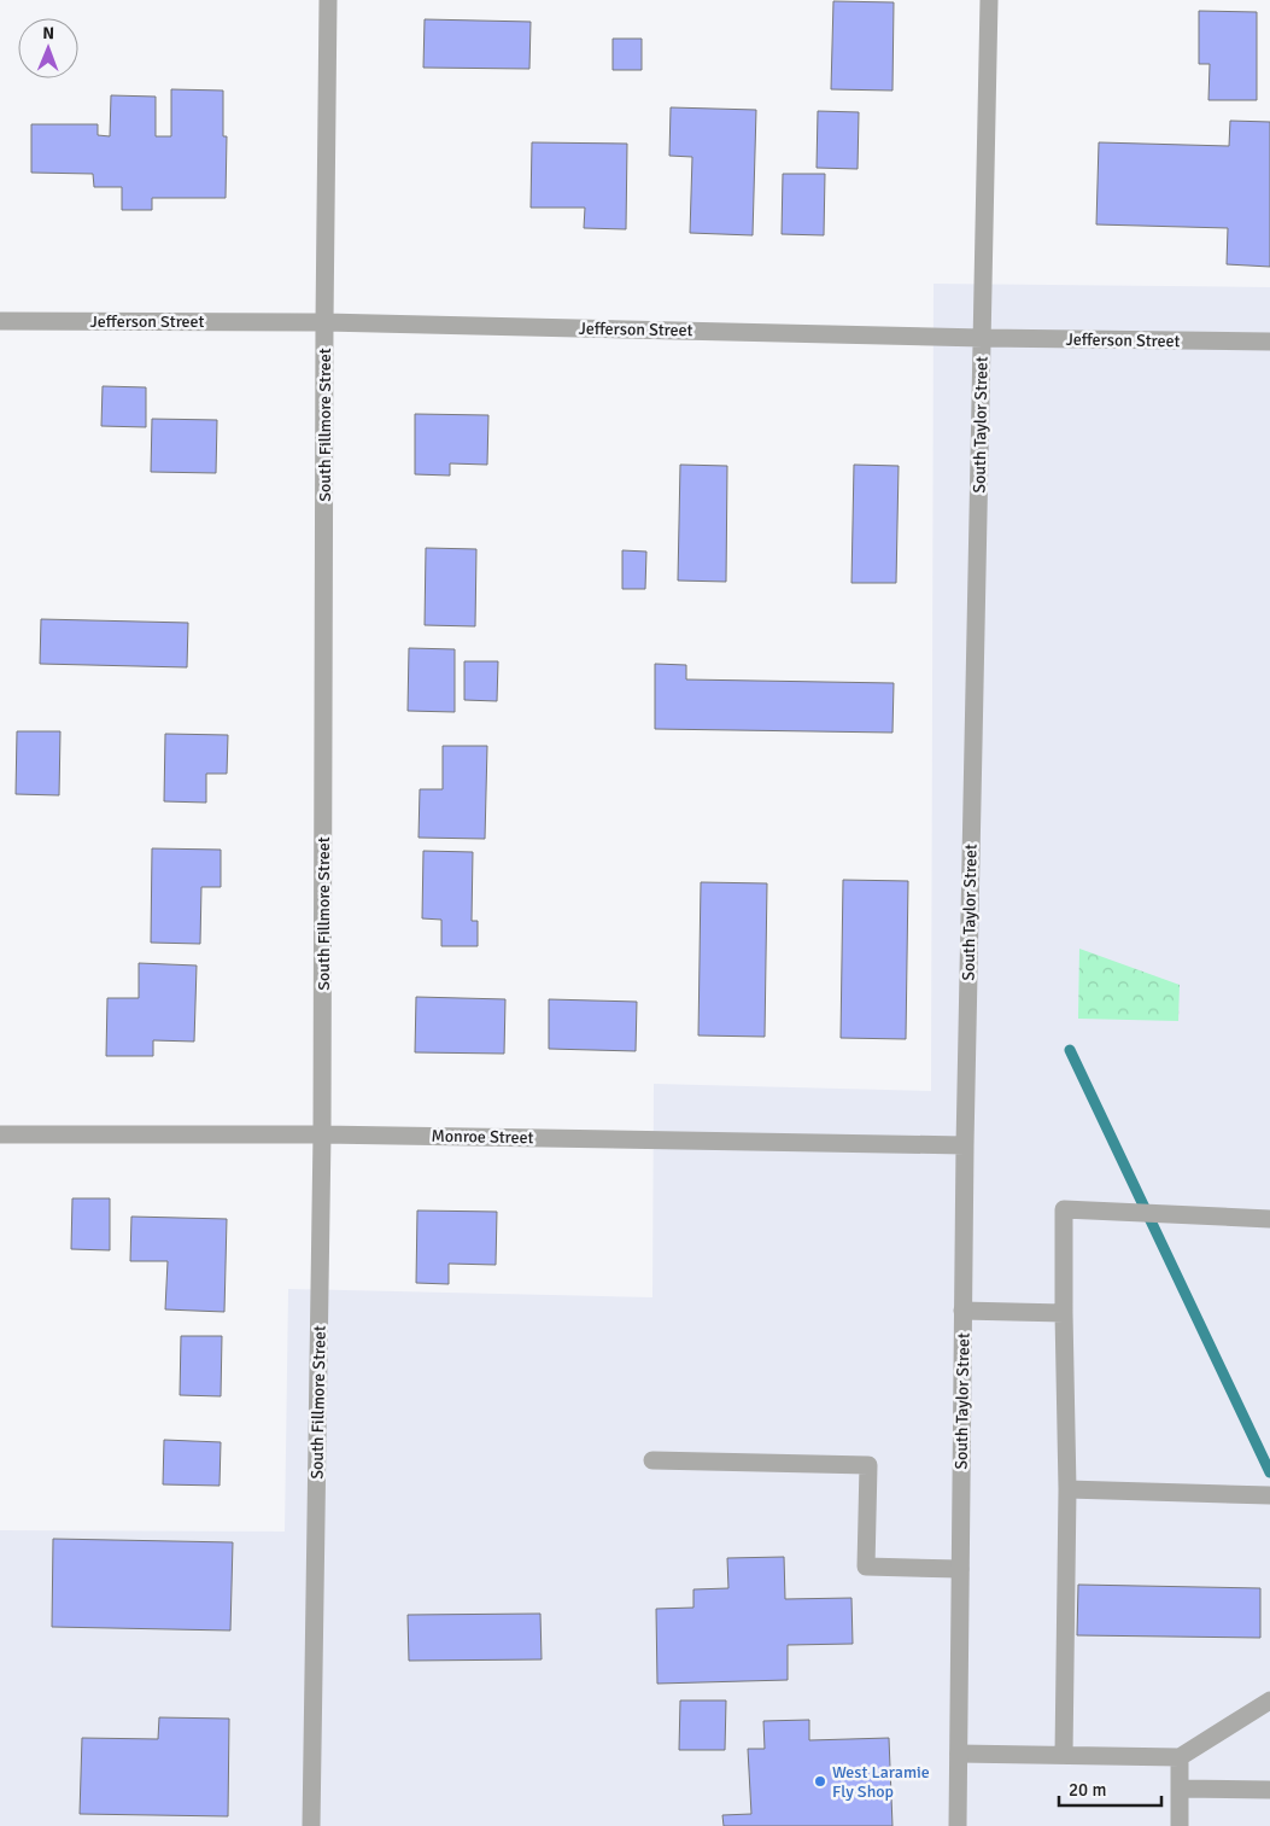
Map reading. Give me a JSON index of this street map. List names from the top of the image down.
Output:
{
  "streets": {
    "street": [
      "Jefferson Street",
      "South Fillmore Street",
      "South Taylor Street",
      "Monroe Street"
    ]
  },
  "crossings": [
    ["Jefferson Street", "South Fillmore Street"],
    ["Jefferson Street", "South Taylor Street"],
    ["South Fillmore Street", "Monroe Street"],
    ["South Taylor Street", "Monroe Street"]
  ],
  "places": ["West Laramie Fly Shop"],
  "scale_bar": "20 m",
  "north": "top"
}
